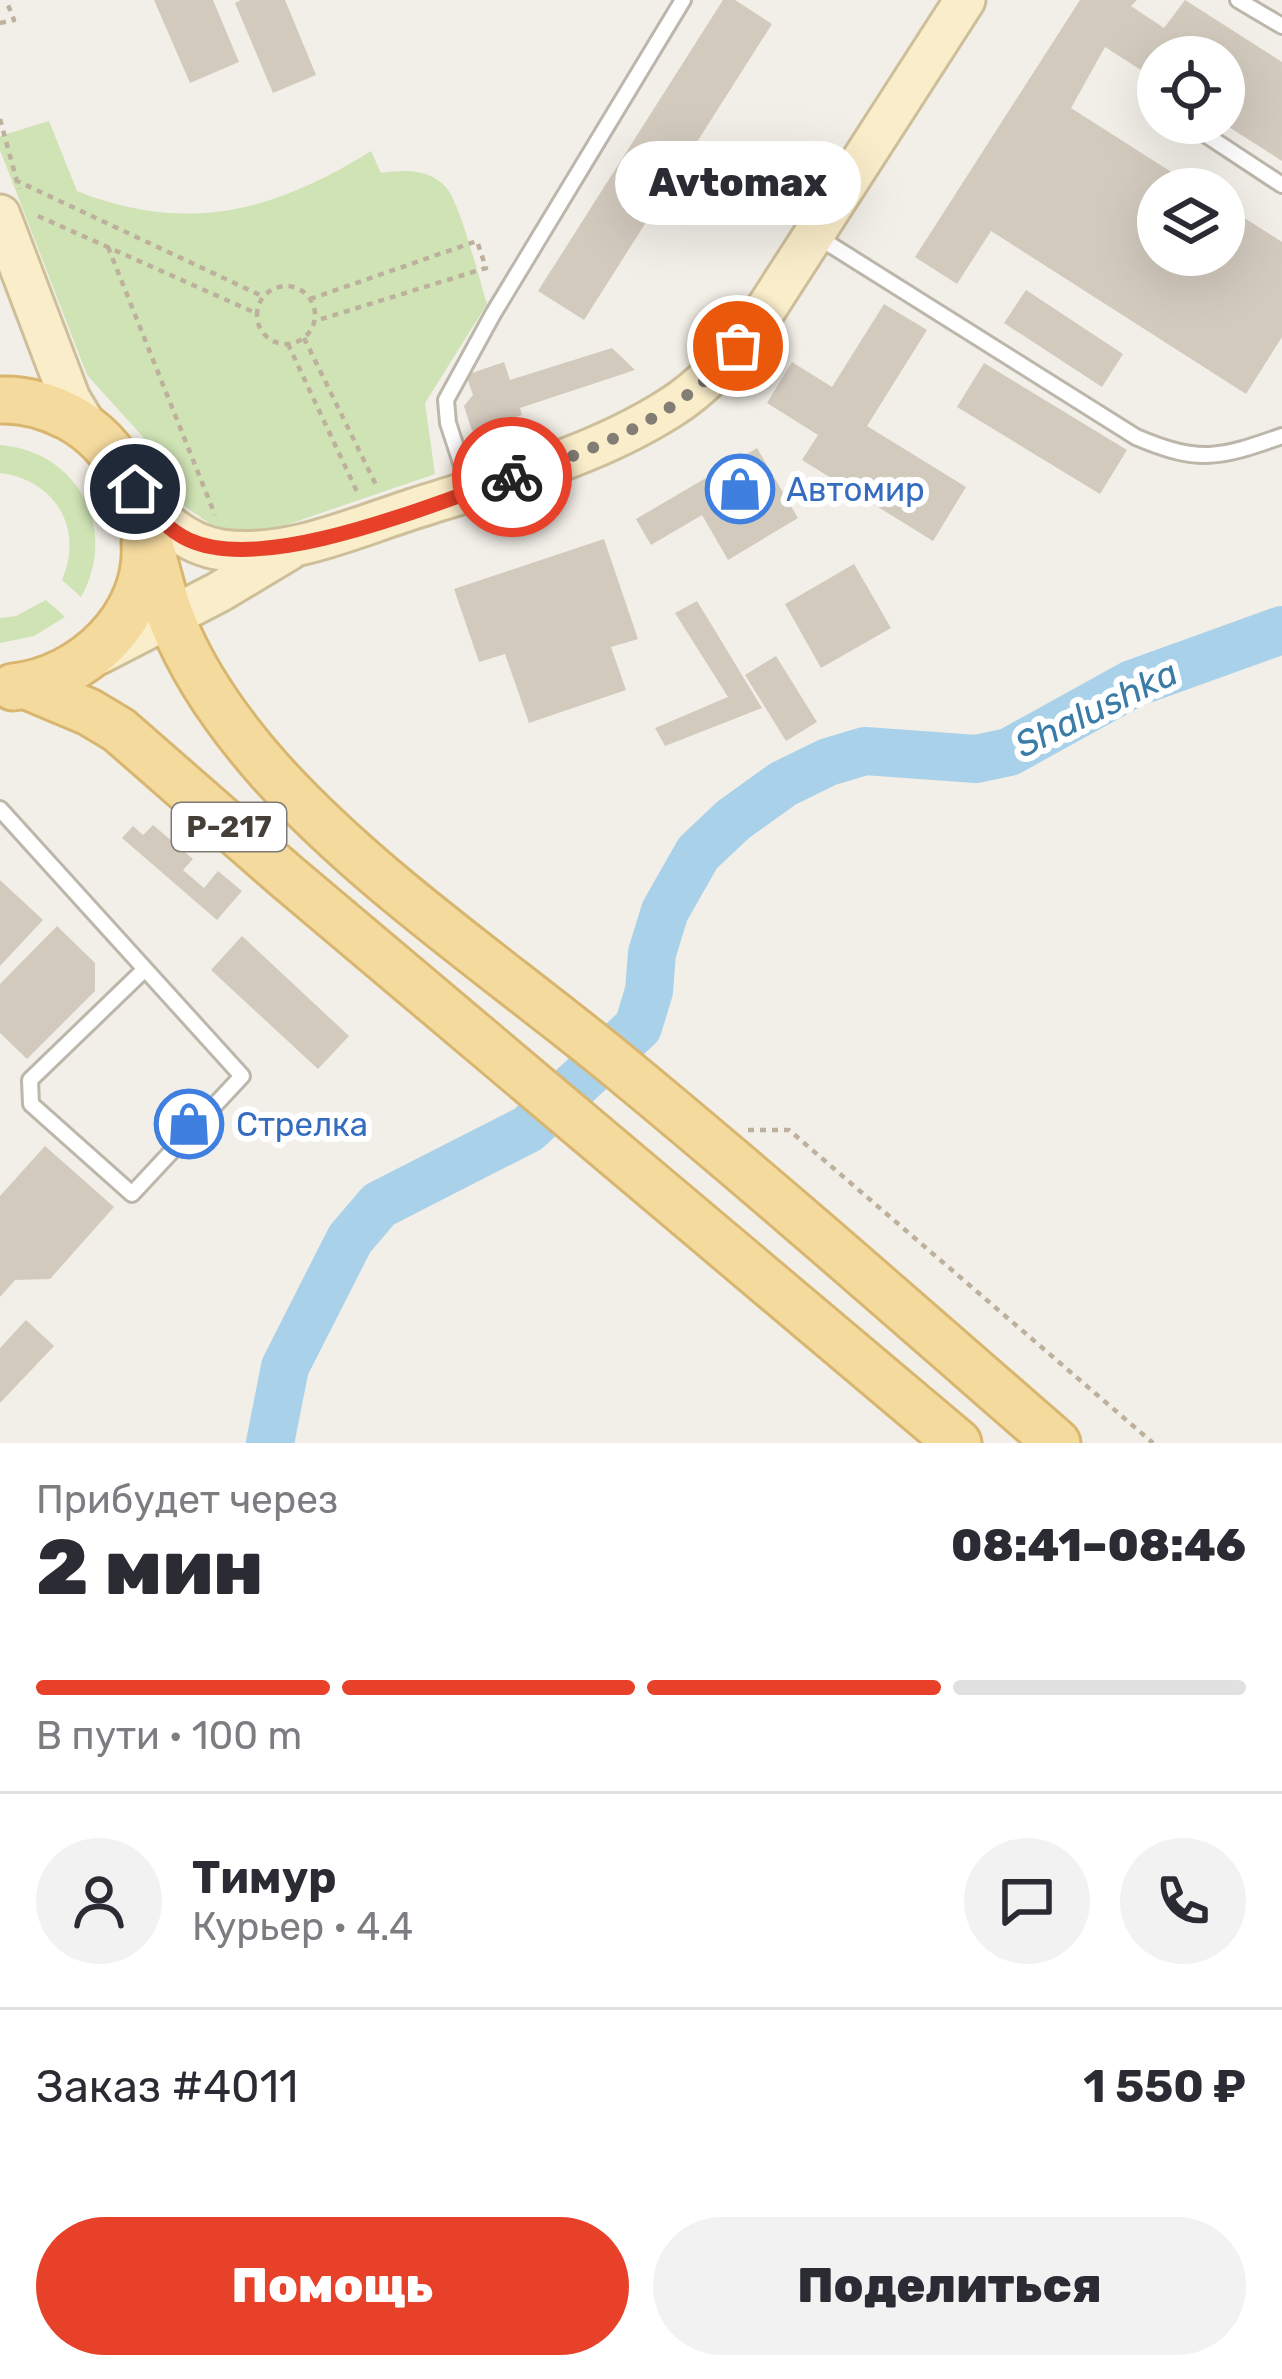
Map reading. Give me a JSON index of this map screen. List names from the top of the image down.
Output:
{
  "streets": {
    "main road": ["Р-217"]
  },
  "water": ["Shalushka"],
  "places": {
    "other": ["Avtomax"],
    "shop": ["Автомир", "Стрелка"]
  },
  "page": {
    "bubble": "Avtomax",
    "heading": ["2 мин", "Прибудет через", "08:41–08:46"],
    "panel": [
      "Тимур",
      "Курьер · 4.4",
      "Заказ #4011",
      "1 550 ₽"
    ],
    "bar": "В пути · 100 m",
    "buttons": ["Помощь", "Поделиться"]
  }
}
